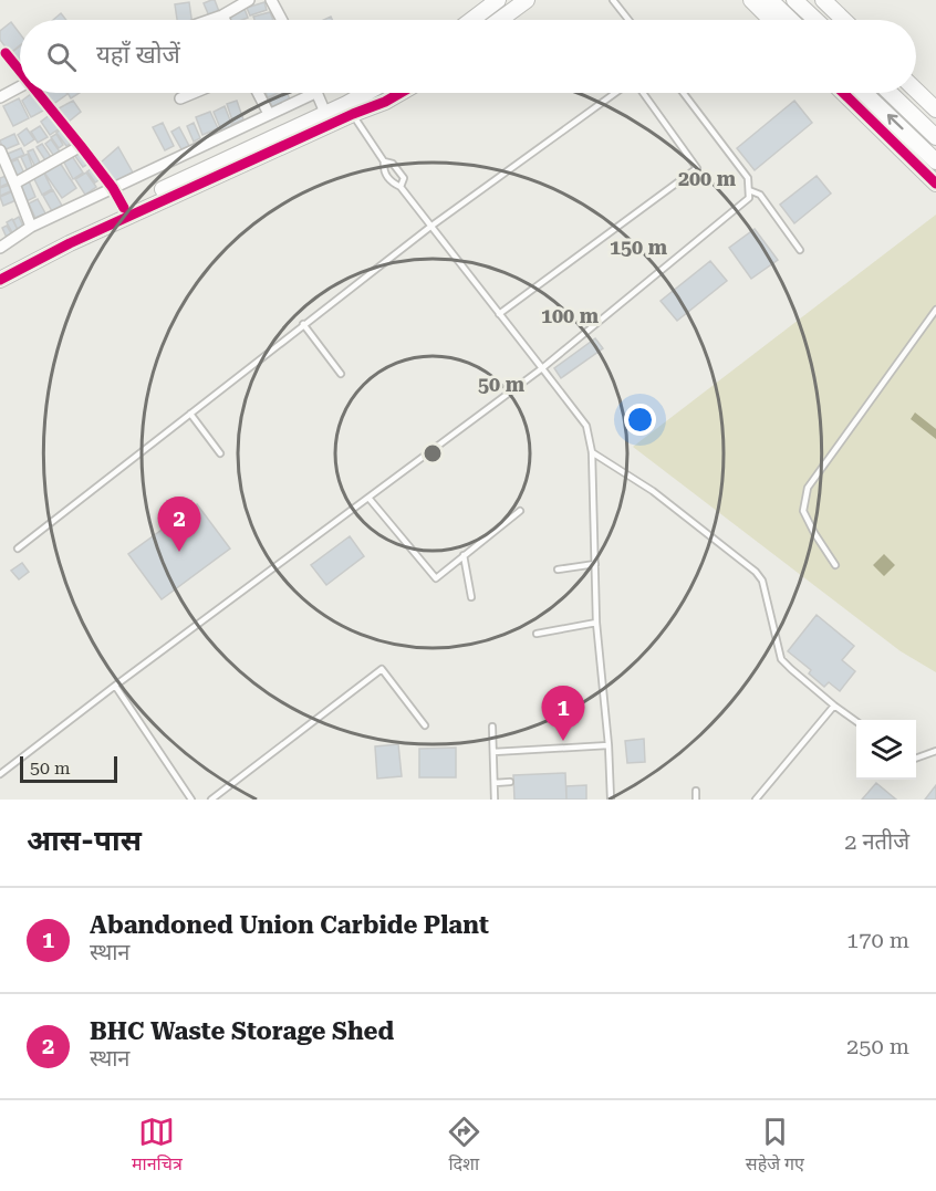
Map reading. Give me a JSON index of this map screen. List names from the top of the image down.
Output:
{
  "scale_bar": "50 m",
  "page": {
    "search": "यहाँ खोजें",
    "pins": ["2", "1"],
    "scale": "50 m",
    "heading": ["आस-पास", "2 नतीजे"],
    "list": [
      {
        "mark": "1",
        "name": "Abandoned Union Carbide Plant",
        "note": "स्थान",
        "value": "170 m"
      },
      {
        "mark": "2",
        "name": "BHC Waste Storage Shed",
        "note": "स्थान",
        "value": "250 m"
      }
    ],
    "nav": ["मानचित्र", "दिशा", "सहेजे गए"]
  },
  "rings": [
    "200 m",
    "150 m",
    "100 m",
    "50 m"
  ]
}
